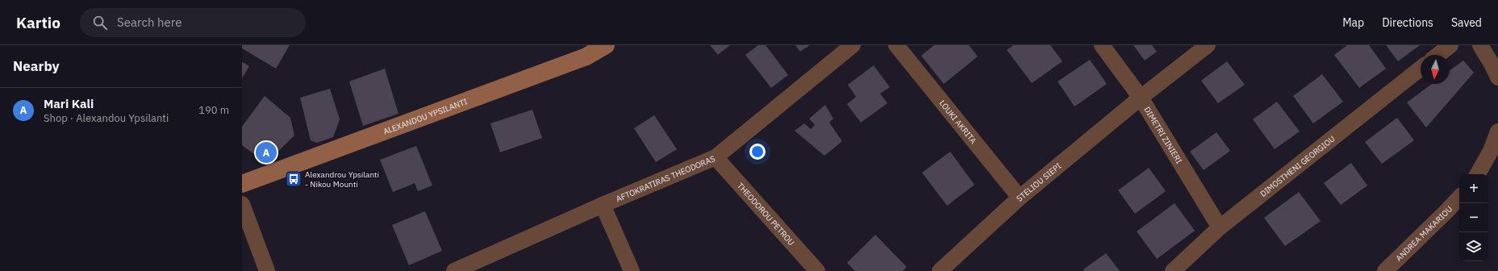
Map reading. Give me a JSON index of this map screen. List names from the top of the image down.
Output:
{
  "streets": {
    "main road": ["ALEXANDOU YPSILANTI"],
    "street": [
      "LOUKI AKRITA",
      "DIMETRI ZINIERI",
      "DIMOSTHENI GEORGIOU",
      "AFTOKRATIRAS THEODORAS",
      "STELIOU SIEPI",
      "THEODOROU PETROU",
      "ANDREA MAKARIOU"
    ]
  },
  "crossings": [
    ["LOUKI AKRITA", "STELIOU SIEPI"],
    ["DIMETRI ZINIERI", "DIMOSTHENI GEORGIOU"],
    ["DIMETRI ZINIERI", "STELIOU SIEPI"],
    ["AFTOKRATIRAS THEODORAS", "THEODOROU PETROU"]
  ],
  "places": {
    "bus stop": ["Alexandrou Ypsilanti - Nikou Mounti"]
  },
  "north": "bottom",
  "page": {
    "header": "Kartio",
    "search": "Search here",
    "nav": ["Map", "Directions", "Saved"],
    "heading": "Nearby",
    "list": [
      {
        "mark": "A",
        "name": "Mari Kali",
        "note": "Shop · Alexandou Ypsilanti",
        "value": "190 m"
      }
    ],
    "pins": "A",
    "map_buttons": ["+", "−"]
  }
}
